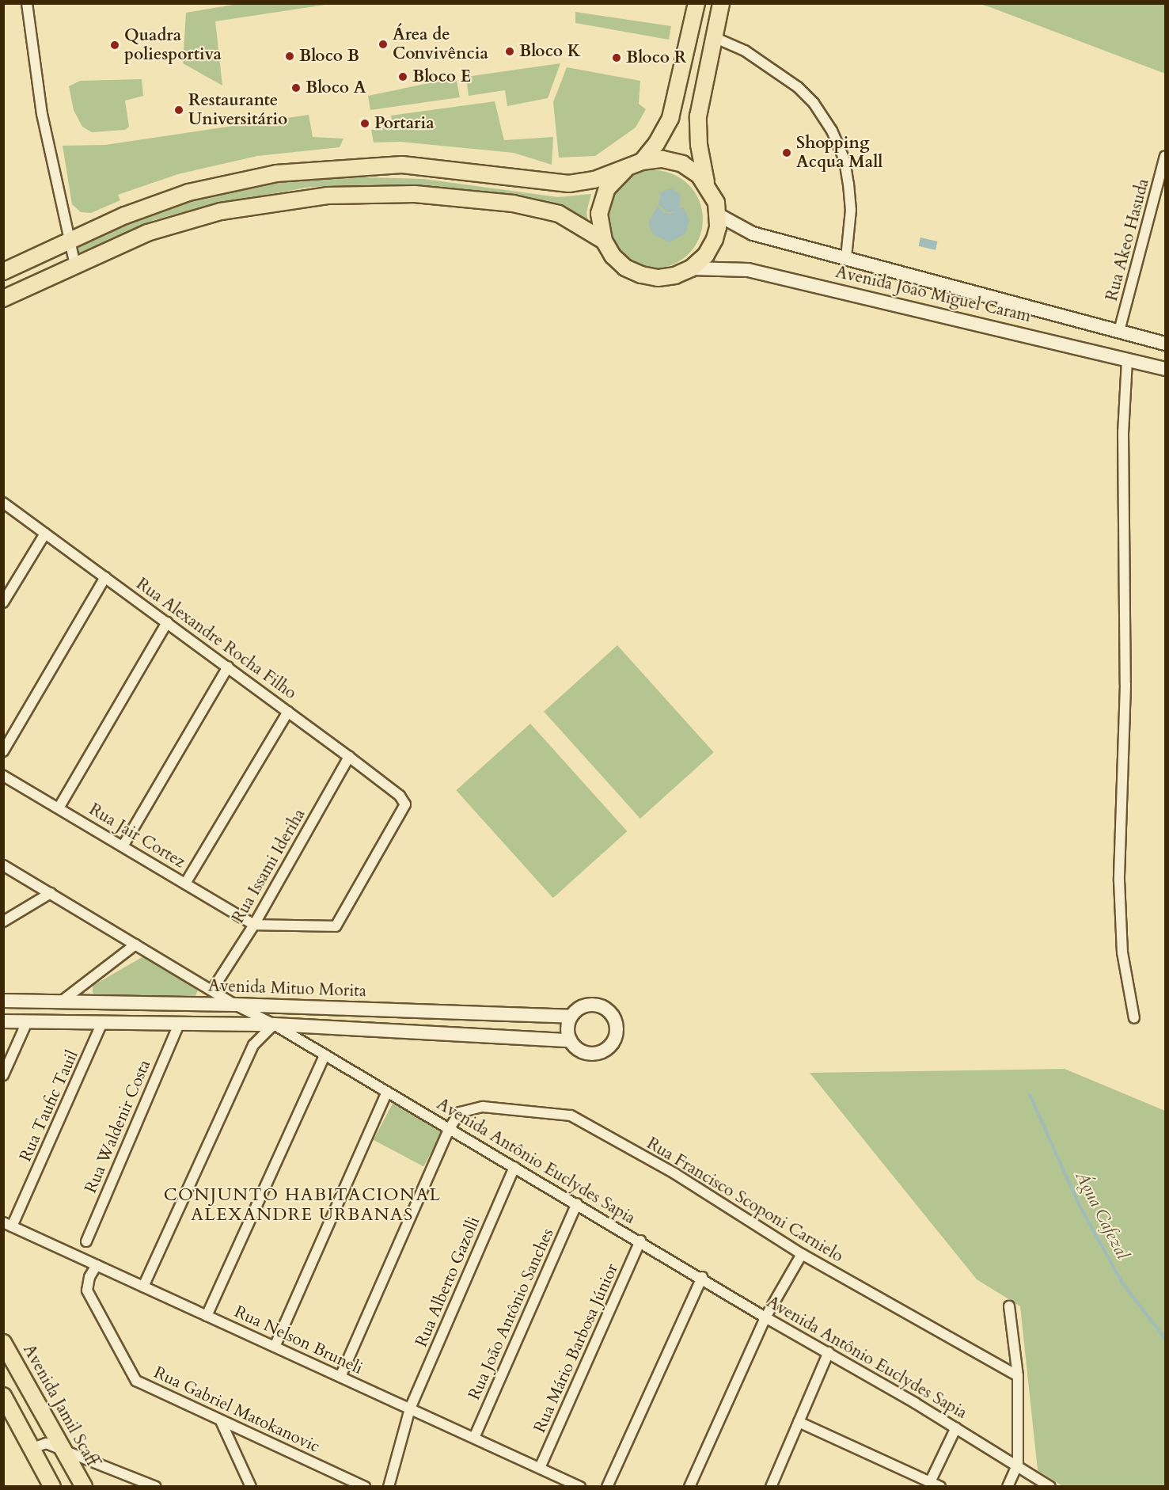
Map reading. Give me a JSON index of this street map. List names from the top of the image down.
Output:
{
  "streets": {
    "main road": ["Avenida Jamil Scaff"],
    "street": [
      "Rua Akeo Hasuda",
      "Avenida João Miguel Caram",
      "Rua Alexandre Rocha Filho",
      "Rua Jair Cortez",
      "Rua Issami Ideriha",
      "Avenida Mituo Morita",
      "Rua Taufic Tauil",
      "Rua Waldenir Costa",
      "Avenida Antônio Euclydes Sapia",
      "Rua Francisco Scoponi Carnielo",
      "Rua Alberto Gazolli",
      "Rua João Antônio Sanches",
      "Rua Nelson Bruneli",
      "Rua Mário Barbosa Júnior",
      "Rua Gabriel Matokanovic"
    ]
  },
  "crossings": [
    ["Rua Akeo Hasuda", "Avenida João Miguel Caram"],
    ["Rua Alexandre Rocha Filho", "Rua Jair Cortez"],
    ["Rua Alexandre Rocha Filho", "Rua Issami Ideriha"],
    ["Rua Jair Cortez", "Rua Issami Ideriha"],
    ["Rua Issami Ideriha", "Avenida Antônio Euclydes Sapia"],
    ["Avenida Mituo Morita", "Avenida Antônio Euclydes Sapia"],
    ["Rua Taufic Tauil", "Rua Nelson Bruneli"],
    ["Avenida Antônio Euclydes Sapia", "Rua Francisco Scoponi Carnielo"],
    ["Avenida Antônio Euclydes Sapia", "Rua Alberto Gazolli"],
    ["Avenida Antônio Euclydes Sapia", "Rua João Antônio Sanches"],
    ["Avenida Antônio Euclydes Sapia", "Rua Mário Barbosa Júnior"],
    ["Rua Alberto Gazolli", "Rua Nelson Bruneli"],
    ["Rua João Antônio Sanches", "Rua Nelson Bruneli"],
    ["Rua Nelson Bruneli", "Rua Mário Barbosa Júnior"],
    ["Rua Nelson Bruneli", "Rua Gabriel Matokanovic"]
  ],
  "districts": ["CONJUNTO HABITACIONAL ALEXANDRE URBANAS"],
  "water": ["Água Cafezal"],
  "places": [
    "Área de Convivência",
    "Quadra poliesportiva",
    "Bloco K",
    "Bloco B",
    "Bloco R",
    "Bloco E",
    "Bloco A",
    "Restaurante Universitário",
    "Portaria",
    "Shopping Acqua Mall"
  ]
}
